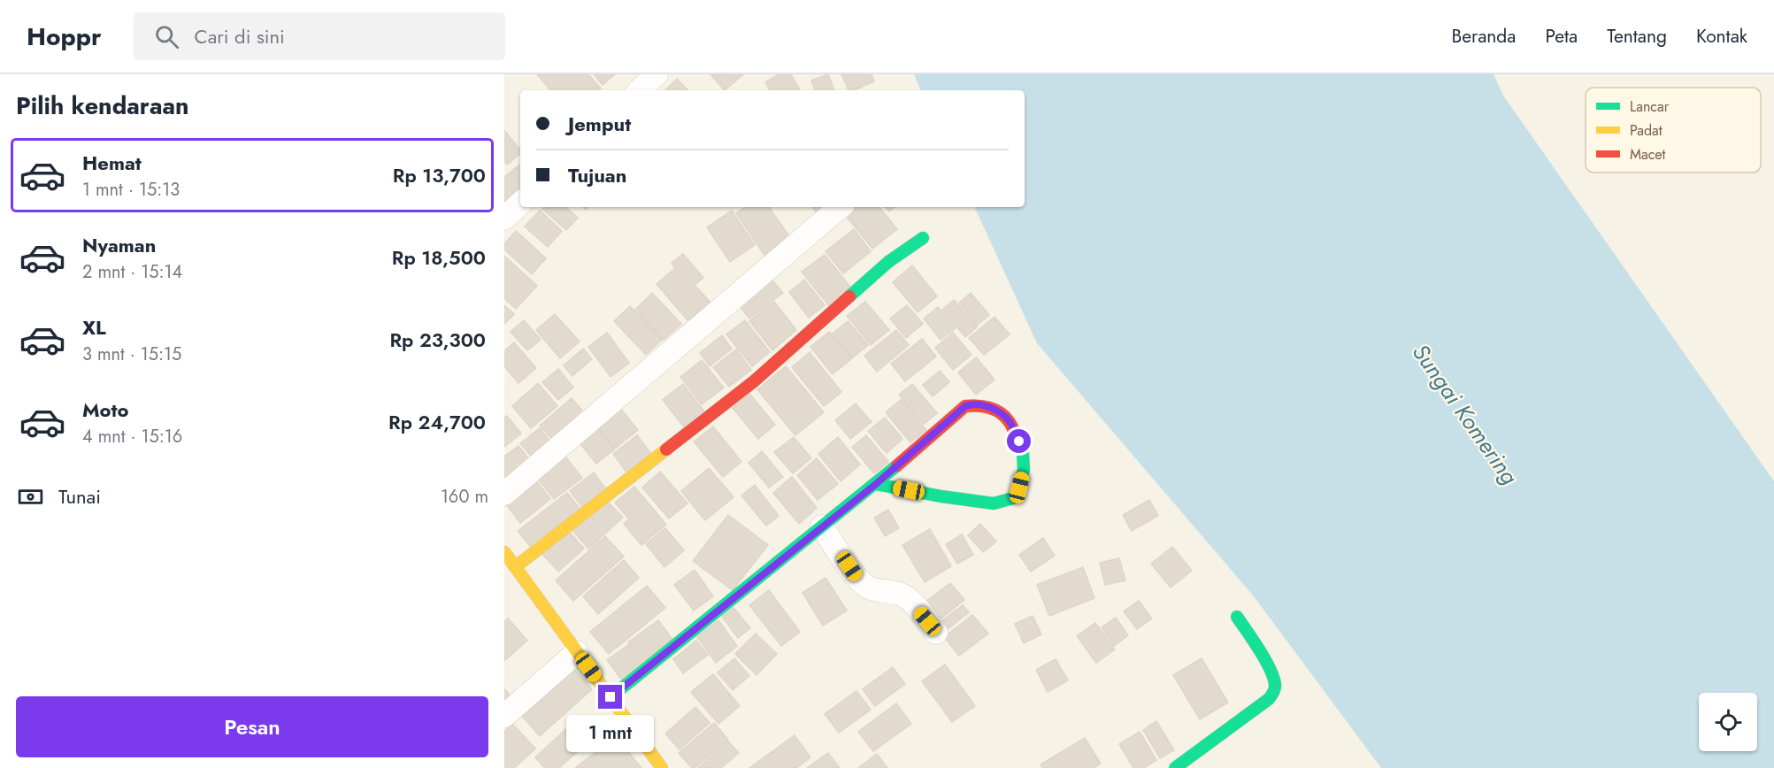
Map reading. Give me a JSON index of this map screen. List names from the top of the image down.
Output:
{
  "water": ["Sungai Komering"],
  "legend": ["Lancar", "Padat", "Macet"],
  "page": {
    "header": "Hoppr",
    "search": "Cari di sini",
    "nav": [
      "Beranda",
      "Peta",
      "Tentang",
      "Kontak"
    ],
    "heading": "Pilih kendaraan",
    "banner": ["Jemput", "Tujuan"],
    "list": [
      {
        "name": "Hemat",
        "note": "1 mnt · 15:13",
        "value": "Rp 13,700"
      },
      {
        "name": "Nyaman",
        "note": "2 mnt · 15:14",
        "value": "Rp 18,500"
      },
      {
        "name": "XL",
        "note": "3 mnt · 15:15",
        "value": "Rp 23,300"
      },
      {
        "name": "Moto",
        "note": "4 mnt · 15:16",
        "value": "Rp 24,700"
      }
    ],
    "pay": ["Tunai", "160 m"],
    "buttons": "Pesan",
    "bubble": "1 mnt"
  }
}
